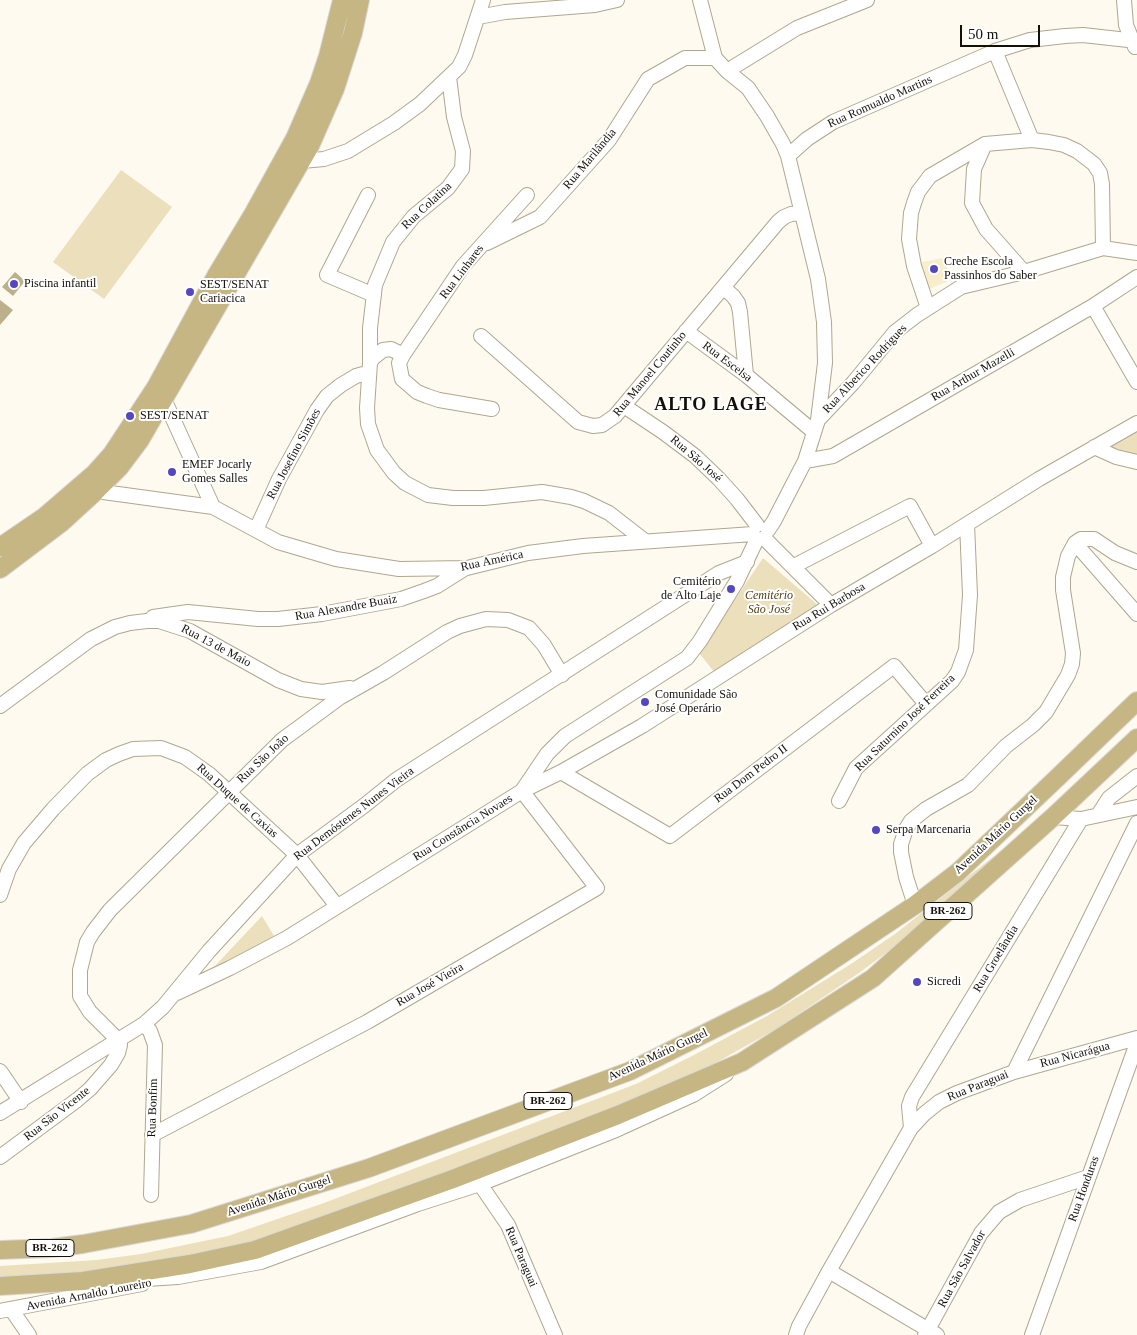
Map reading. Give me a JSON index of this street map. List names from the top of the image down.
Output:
{
  "streets": {
    "main road": ["Avenida Mário Gurgel", "BR-262"],
    "street": [
      "Rua Romualdo Martins",
      "Rua Marilândia",
      "Rua Colatina",
      "Rua Linhares",
      "Rua Escelsa",
      "Rua Alberico Rodrigues",
      "Rua Manoel Coutinho",
      "Rua Arthur Mazelli",
      "Rua Josefino Simões",
      "Rua São José",
      "Rua América",
      "Rua Rui Barbosa",
      "Rua Alexandre Buaiz",
      "Rua 13 de Maio",
      "Rua Saturnino José Ferreira",
      "Rua São João",
      "Rua Dom Pedro II",
      "Rua Duque de Caxias",
      "Rua Demóstenes Nunes Vieira",
      "Rua Constância Novaes",
      "Rua Groelândia",
      "Rua José Vieira",
      "Rua Nicarágua",
      "Rua Paraguai",
      "Rua Bonfim",
      "Rua São Vicente",
      "Rua Honduras",
      "Rua São Salvador",
      "Avenida Arnaldo Loureiro"
    ]
  },
  "crossings": [
    ["Rua Marilândia", "Rua Linhares"],
    ["Rua Colatina", "Rua Josefino Simões"],
    ["Rua Colatina", "Rua América"],
    ["Rua Escelsa", "Rua Alberico Rodrigues"],
    ["Rua Escelsa", "Rua Manoel Coutinho"],
    ["Rua Manoel Coutinho", "Rua São José"],
    ["Rua Arthur Mazelli", "Rua Constância Novaes"],
    ["Rua Josefino Simões", "Rua América"],
    ["Rua São José", "Rua América"],
    ["Rua São José", "Rua Rui Barbosa"],
    ["Rua São José", "Rua Constância Novaes"],
    ["Rua América", "Rua Alexandre Buaiz"],
    ["Rua América", "Rua Constância Novaes"],
    ["Rua Rui Barbosa", "Rua Saturnino José Ferreira"],
    ["Rua Rui Barbosa", "Rua Dom Pedro II"],
    ["Rua Rui Barbosa", "Rua Constância Novaes"],
    ["Rua Rui Barbosa", "Rua José Vieira"],
    ["Rua Alexandre Buaiz", "Rua 13 de Maio"],
    ["Rua 13 de Maio", "Rua São João"],
    ["Rua Saturnino José Ferreira", "Rua Dom Pedro II"],
    ["Rua São João", "Rua Duque de Caxias"],
    ["Rua São João", "Rua Demóstenes Nunes Vieira"],
    ["Rua São João", "Rua São Vicente"],
    ["Rua Duque de Caxias", "Rua Demóstenes Nunes Vieira"],
    ["Rua Duque de Caxias", "Rua Constância Novaes"],
    ["Rua Demóstenes Nunes Vieira", "Rua Constância Novaes"],
    ["Rua Demóstenes Nunes Vieira", "Rua Bonfim"],
    ["Rua Demóstenes Nunes Vieira", "Rua São Vicente"],
    ["Rua Constância Novaes", "Rua José Vieira"],
    ["Avenida Mário Gurgel", "Rua Paraguai"],
    ["Avenida Mário Gurgel", "Avenida Arnaldo Loureiro"],
    ["Rua Groelândia", "Rua Paraguai"],
    ["Rua José Vieira", "Rua Bonfim"],
    ["Rua Nicarágua", "Rua Paraguai"],
    ["Rua Honduras", "Rua São Salvador"]
  ],
  "districts": ["ALTO LAGE"],
  "parks": ["Cemitério São José"],
  "places": [
    "Creche Escola Passinhos do Saber",
    "Piscina infantil",
    "SEST/SENAT Cariacica",
    "SEST/SENAT",
    "EMEF Jocarly Gomes Salles",
    "Cemitério de Alto Laje",
    "Comunidade São José Operário",
    "Serpa Marcenaria",
    "Sicredi"
  ],
  "scale_bar": "50 m"
}
